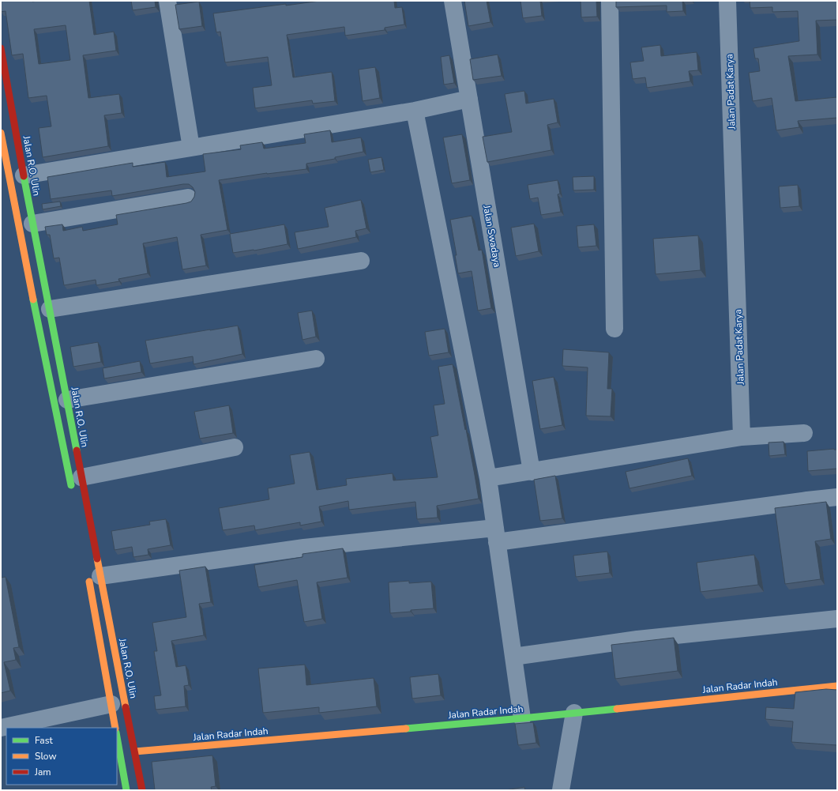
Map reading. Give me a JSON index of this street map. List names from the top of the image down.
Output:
{
  "streets": {
    "main road": ["Jalan R.O. Ulin", "Jalan Radar Indah"],
    "street": ["Jalan Padat Karya", "Jalan Swadaya"]
  },
  "crossings": [
    ["Jalan R.O. Ulin", "Jalan Radar Indah"]
  ],
  "legend": ["Fast", "Slow", "Jam"]
}
